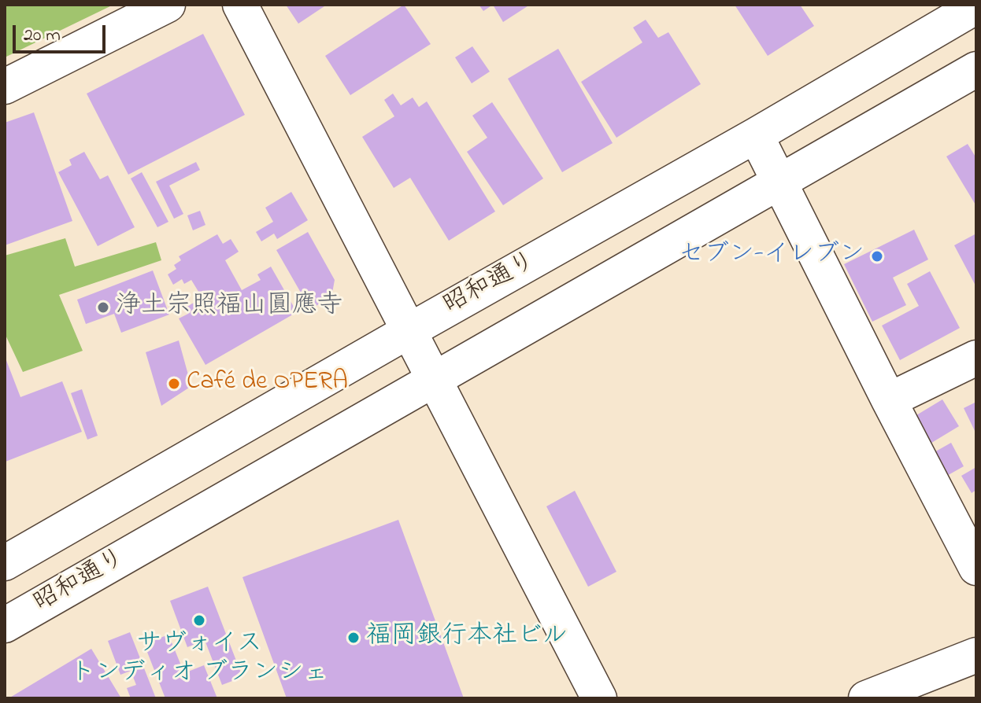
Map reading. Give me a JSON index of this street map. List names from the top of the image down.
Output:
{
  "streets": {
    "street": ["昭和通り"]
  },
  "places": [
    "セブン-イレブン",
    "浄土宗照福山圓應寺",
    "Café de OPERA",
    "サヴォイス トンディオ ブランシェ",
    "福岡銀行本社ビル"
  ],
  "scale_bar": "20 m"
}
